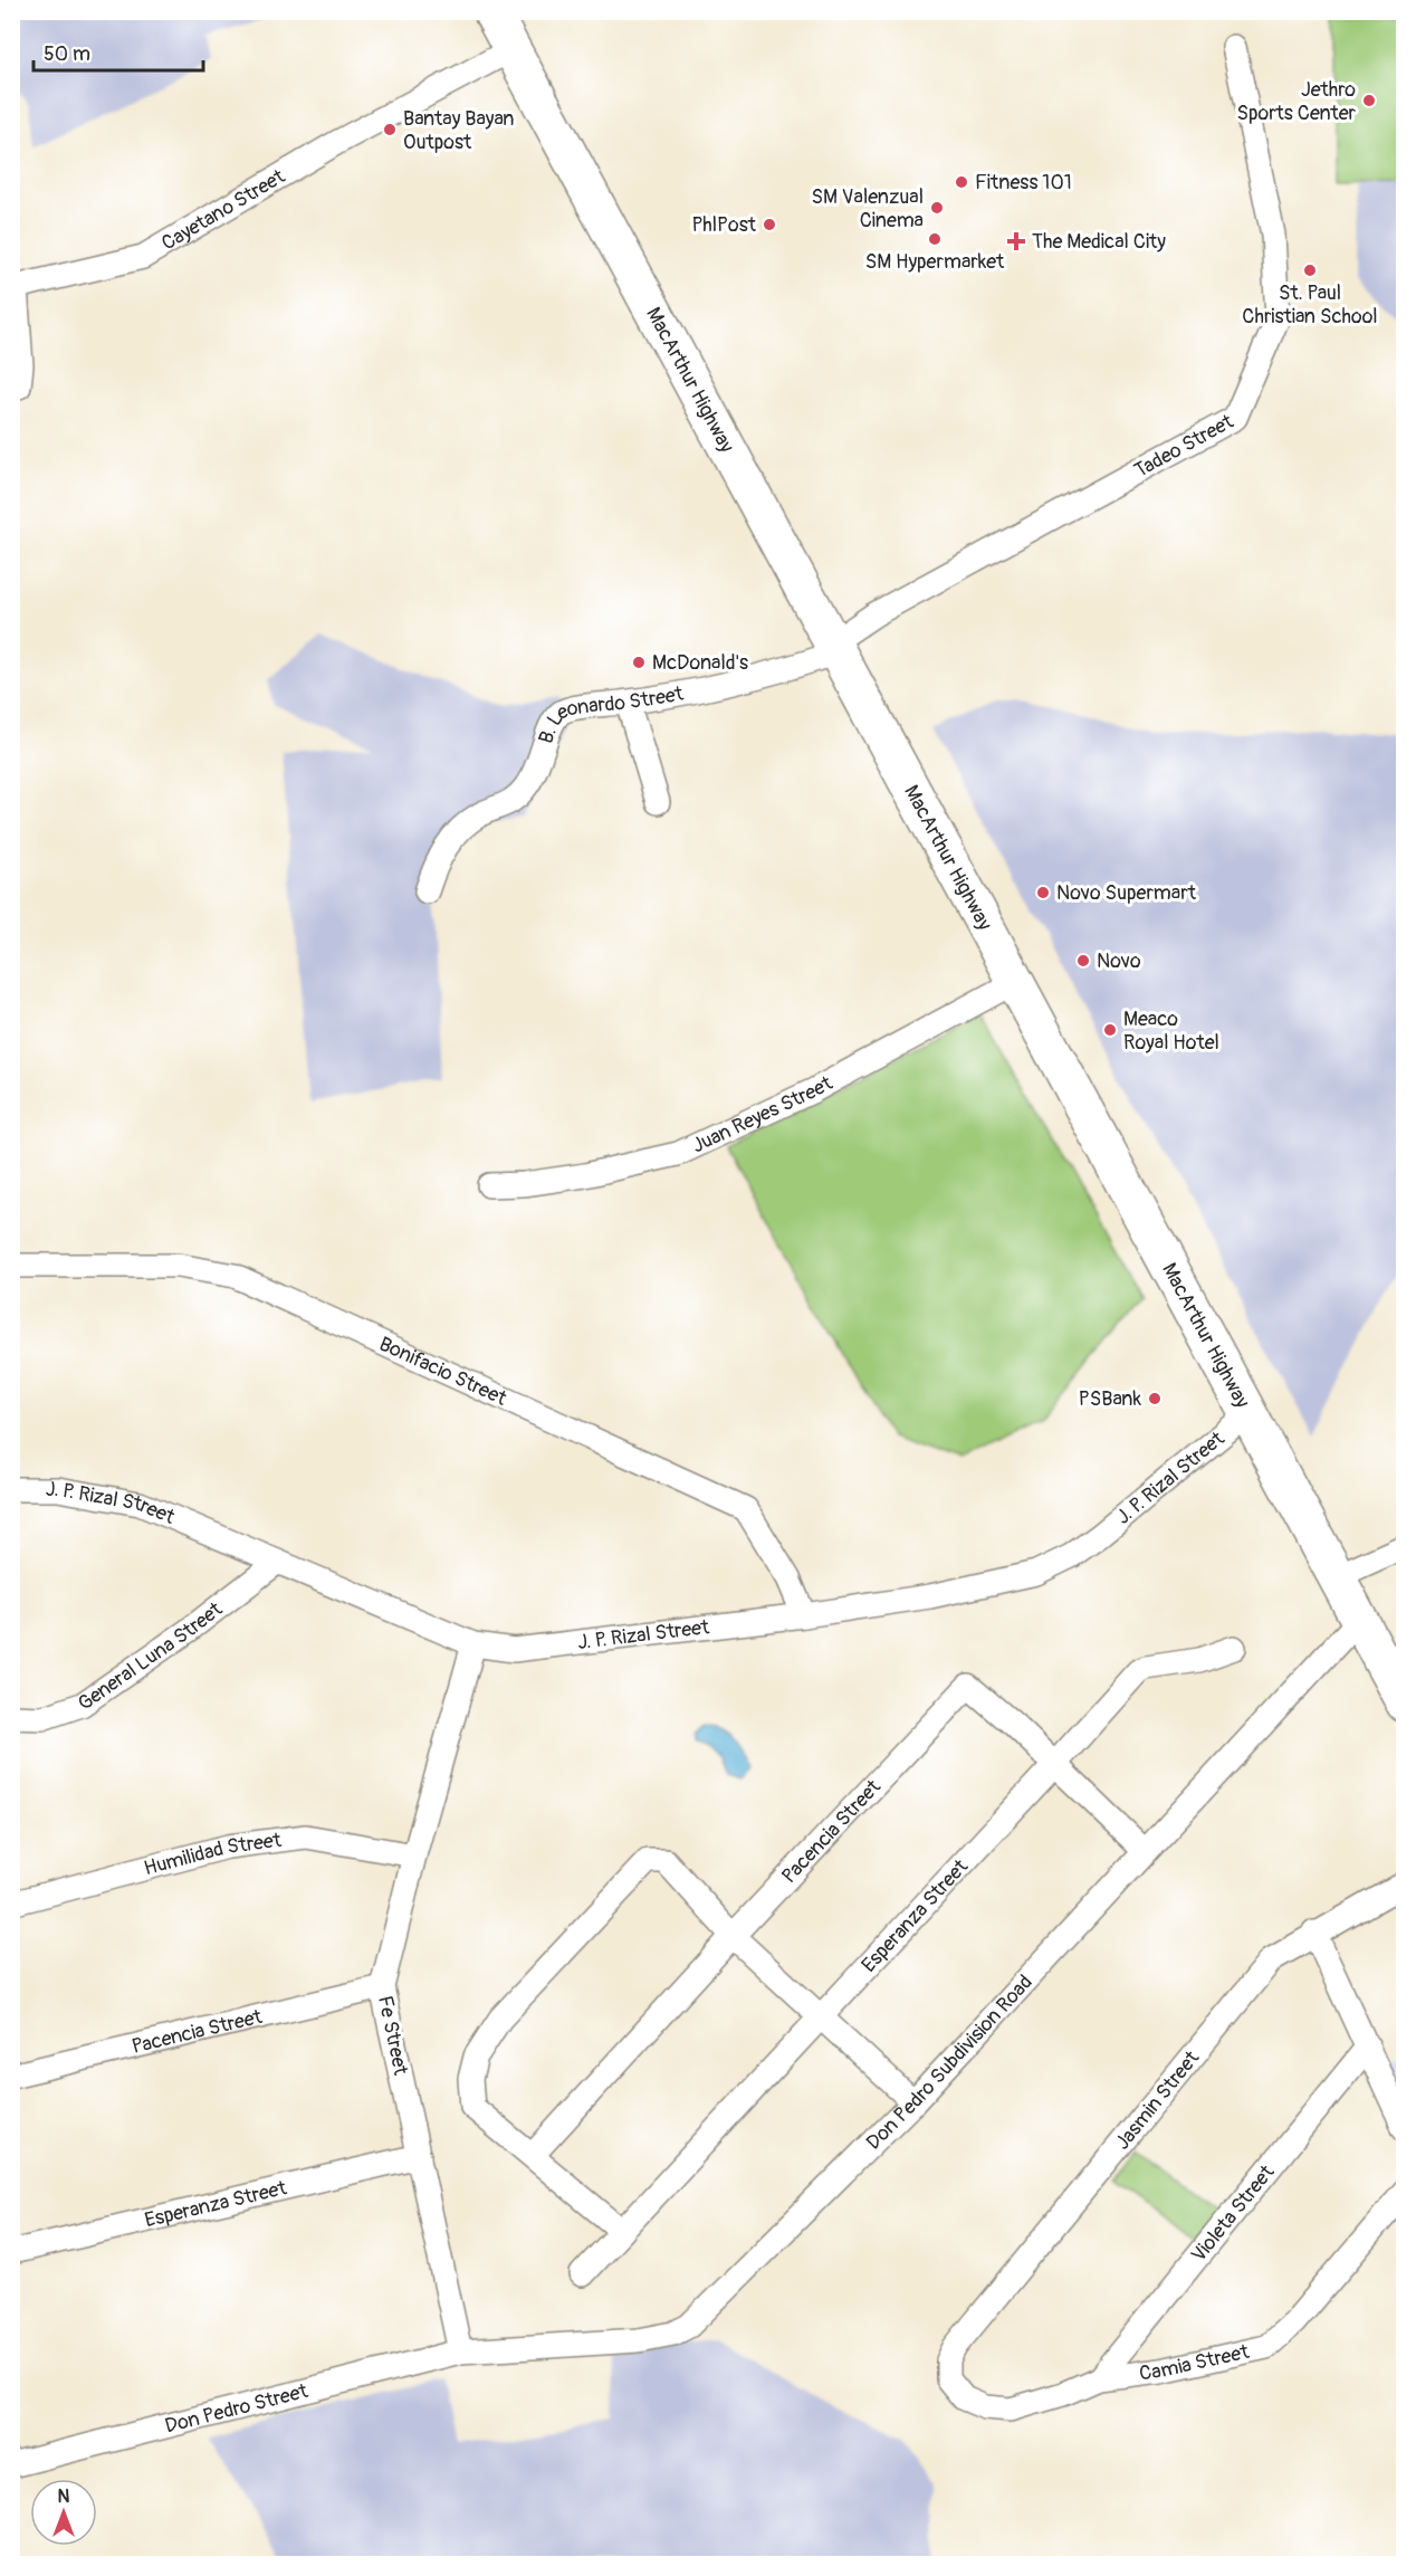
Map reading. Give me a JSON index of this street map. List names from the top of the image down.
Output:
{
  "streets": {
    "highway": ["MacArthur Highway"],
    "street": [
      "Cayetano Street",
      "Tadeo Street",
      "B. Leonardo Street",
      "Juan Reyes Street",
      "Bonifacio Street",
      "J. P. Rizal Street",
      "General Luna Street",
      "Pacencia Street",
      "Humilidad Street",
      "Esperanza Street",
      "Fe Street",
      "Don Pedro Subdivision Road",
      "Jasmin Street",
      "Violeta Street",
      "Camia Street",
      "Don Pedro Street"
    ]
  },
  "crossings": [
    ["Cayetano Street", "MacArthur Highway"],
    ["MacArthur Highway", "Tadeo Street"],
    ["MacArthur Highway", "B. Leonardo Street"],
    ["MacArthur Highway", "Juan Reyes Street"],
    ["MacArthur Highway", "J. P. Rizal Street"],
    ["MacArthur Highway", "Don Pedro Subdivision Road"],
    ["Tadeo Street", "B. Leonardo Street"],
    ["Bonifacio Street", "J. P. Rizal Street"],
    ["J. P. Rizal Street", "General Luna Street"],
    ["J. P. Rizal Street", "Fe Street"],
    ["Pacencia Street", "Esperanza Street"],
    ["Pacencia Street", "Fe Street"],
    ["Pacencia Street", "Don Pedro Subdivision Road"],
    ["Humilidad Street", "Fe Street"],
    ["Esperanza Street", "Fe Street"],
    ["Fe Street", "Don Pedro Subdivision Road"],
    ["Fe Street", "Don Pedro Street"],
    ["Don Pedro Subdivision Road", "Don Pedro Street"],
    ["Jasmin Street", "Camia Street"],
    ["Violeta Street", "Camia Street"]
  ],
  "places": {
    "other": [
      "Jethro Sports Center",
      "Bantay Bayan Outpost",
      "Fitness 101",
      "SM Valenzual Cinema",
      "PhlPost",
      "SM Hypermarket",
      "St. Paul Christian School",
      "McDonald's",
      "Novo Supermart",
      "Novo",
      "Meaco Royal Hotel",
      "PSBank"
    ],
    "health": ["The Medical City"]
  },
  "scale_bar": "50 m",
  "north": "top"
}
